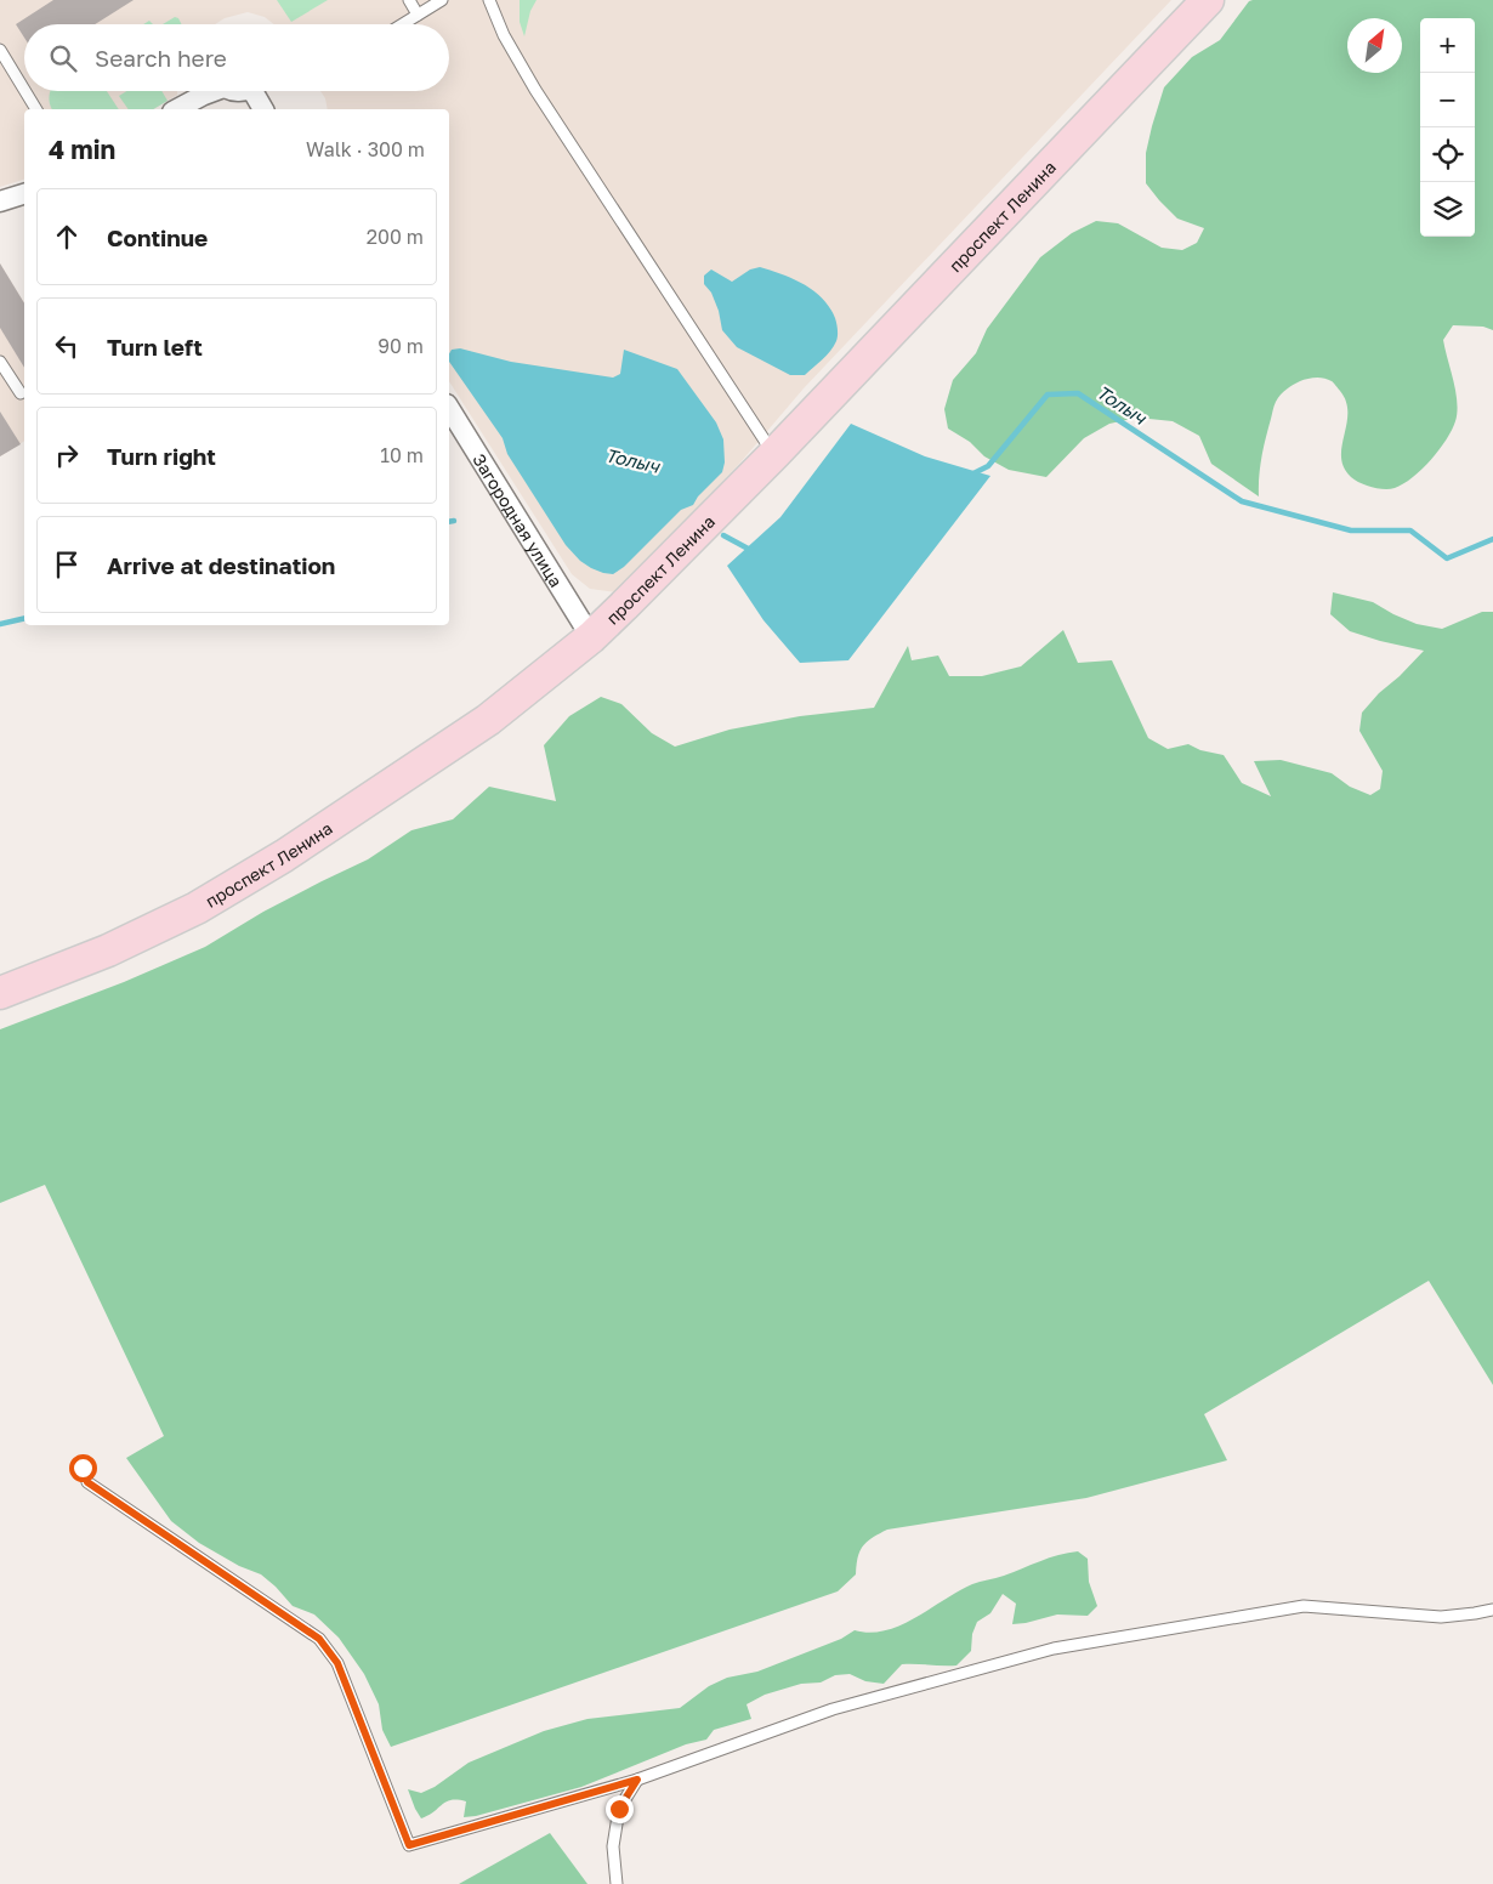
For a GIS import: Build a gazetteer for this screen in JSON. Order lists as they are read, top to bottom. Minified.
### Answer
{"streets":{"main road":["проспект Ленина"],"street":["Загородная улица"]},"crossings":[["проспект Ленина","Загородная улица"]],"water":["Толыч"],"north":"top right","page":{"map_buttons":["+","−"],"search":"Search here","heading":["4 min","Walk · 300 m"],"list":[["Continue","200 m"],["Turn left","90 m"],["Turn right","10 m"],"Arrive at destination"]}}
